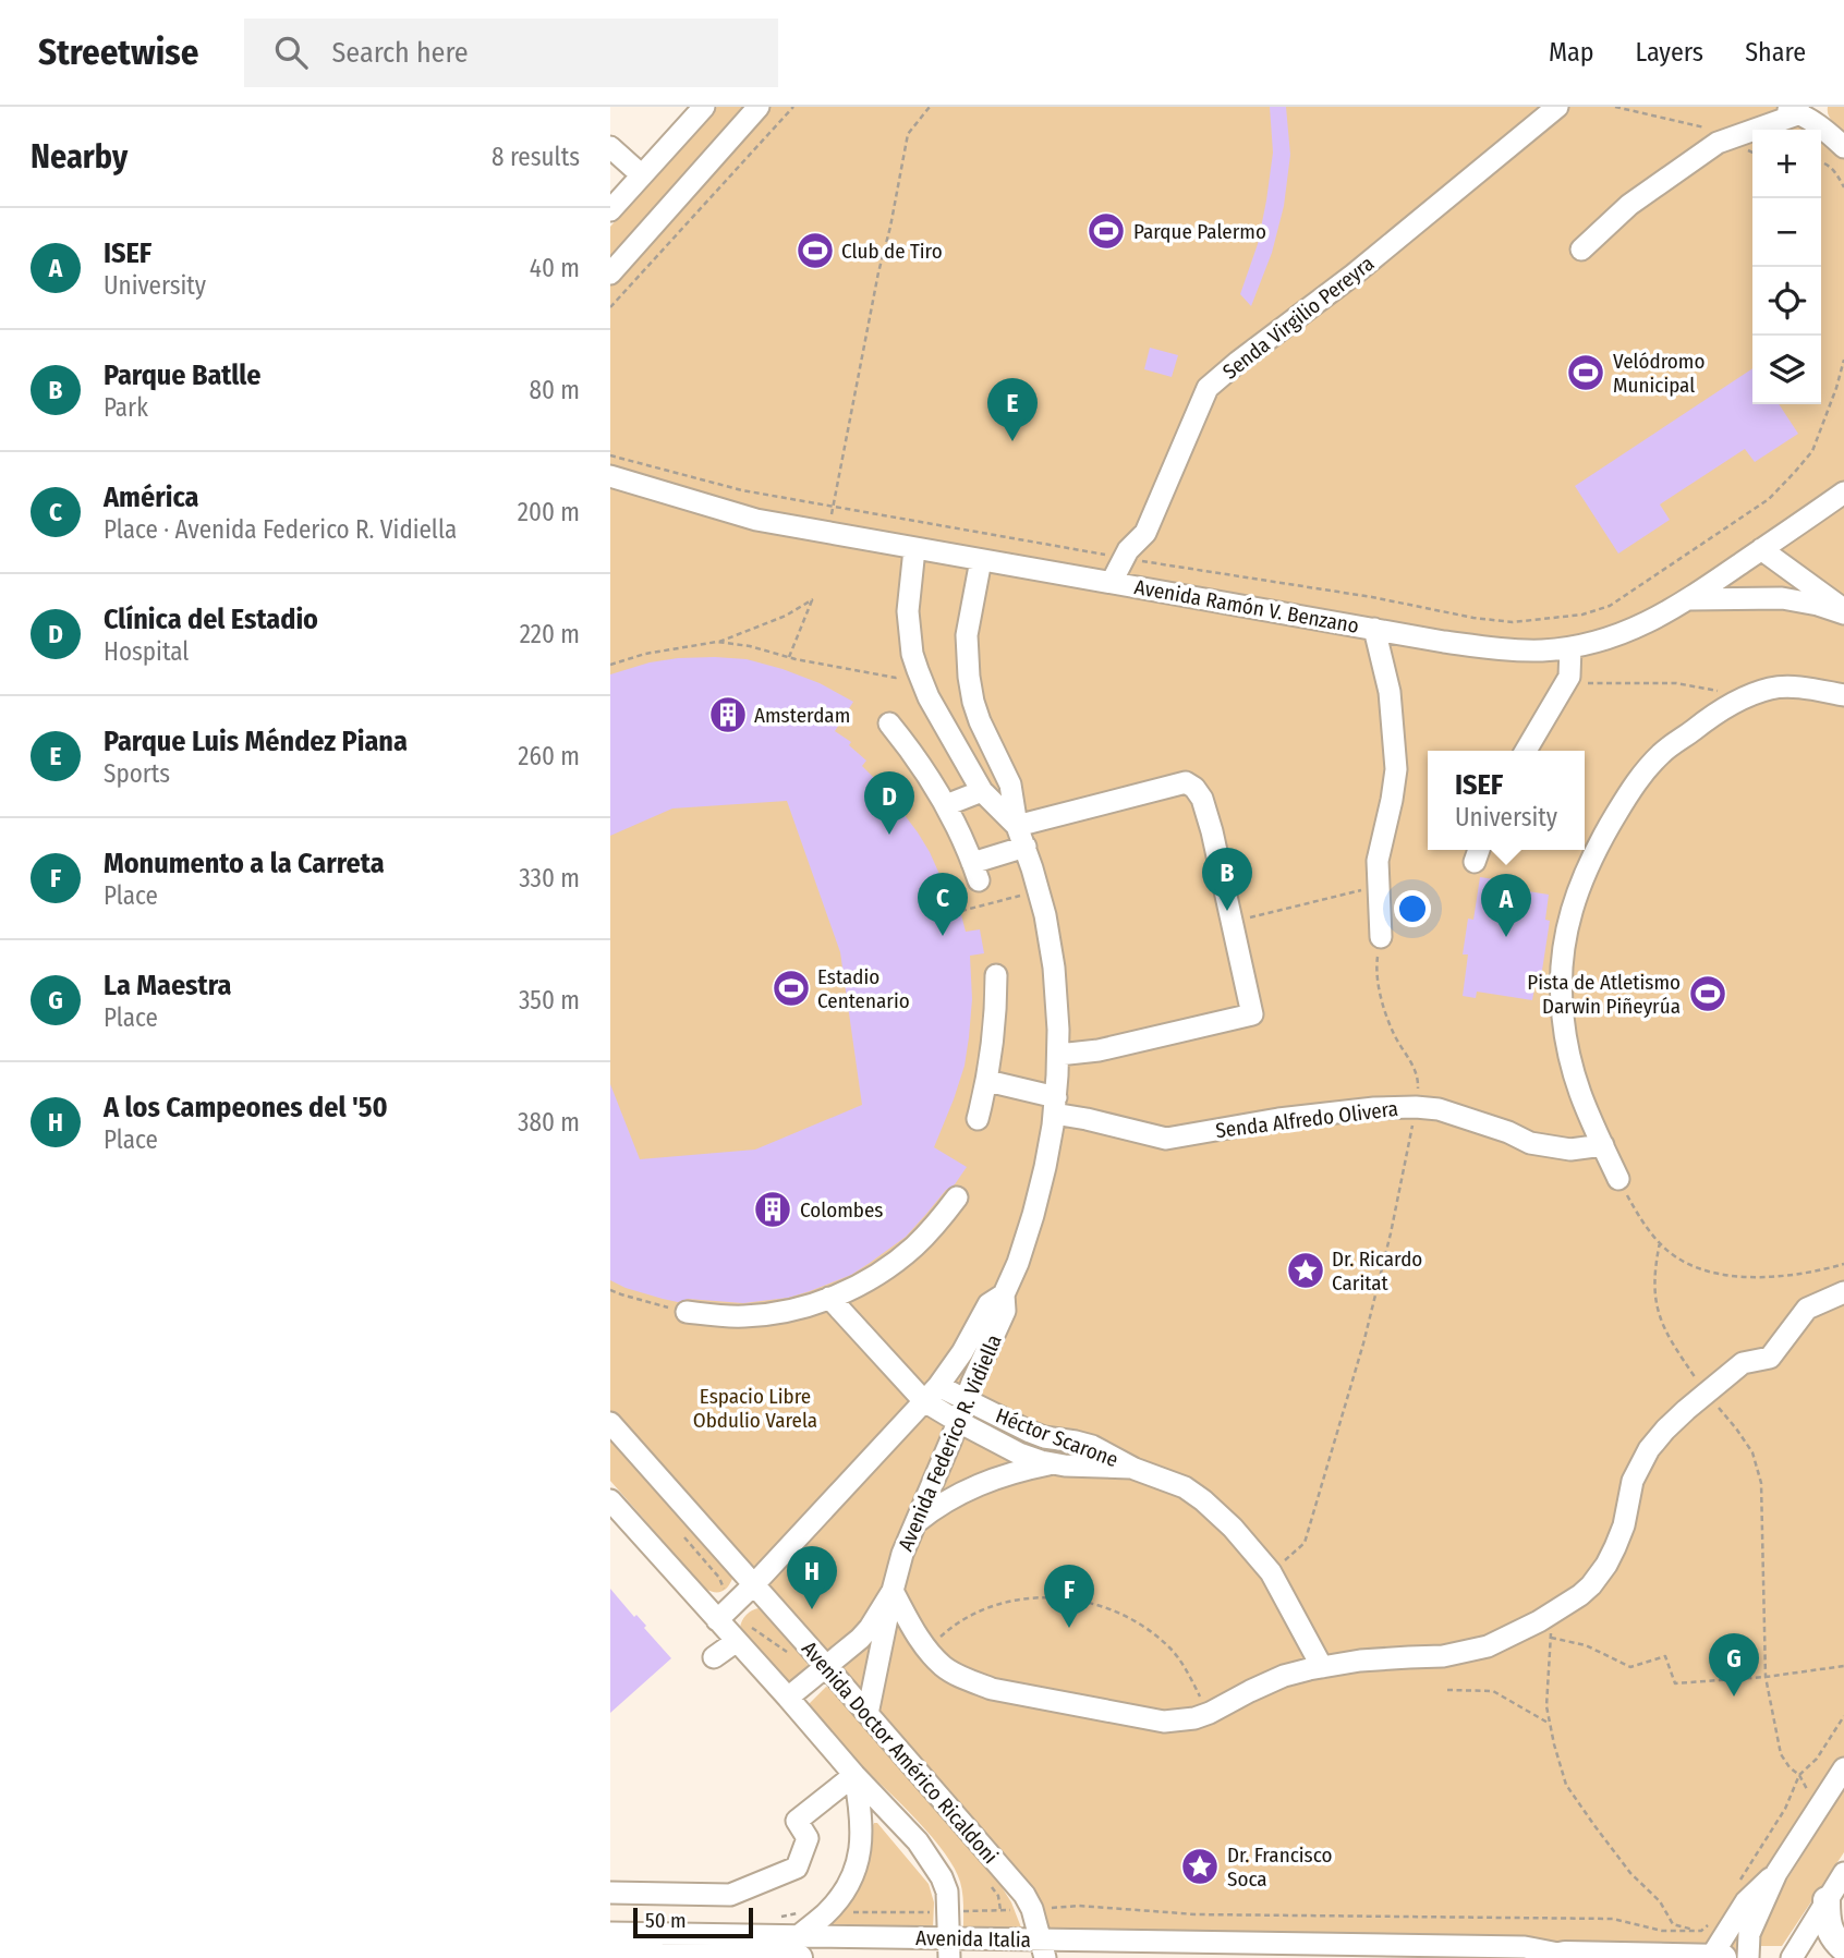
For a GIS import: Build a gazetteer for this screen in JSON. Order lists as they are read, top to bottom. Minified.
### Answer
{"streets":{"main road":["Avenida Italia"],"street":["Senda Virgilio Pereyra","Avenida Ramón V. Benzano","Senda Alfredo Olivera","Héctor Scarone","Avenida Federico R. Vidiella","Avenida Doctor Américo Ricaldoni"]},"crossings":[["Senda Virgilio Pereyra","Avenida Ramón V. Benzano"],["Avenida Ramón V. Benzano","Avenida Federico R. Vidiella"],["Senda Alfredo Olivera","Avenida Federico R. Vidiella"],["Héctor Scarone","Avenida Federico R. Vidiella"],["Avenida Federico R. Vidiella","Avenida Doctor Américo Ricaldoni"],["Avenida Doctor Américo Ricaldoni","Avenida Italia"]],"parks":["Espacio Libre Obdulio Varela"],"places":{"sports":["Parque Palermo","Club de Tiro","Velódromo Municipal","Estadio Centenario","Pista de Atletismo Darwin Piñeyrúa"],"building":["Amsterdam","Colombes"],"place":["Dr. Ricardo Caritat","Dr. Francisco Soca"]},"scale_bar":"50 m","page":{"header":"Streetwise","search":"Search here","nav":["Map","Layers","Share"],"heading":["Nearby","8 results"],"map_buttons":["+","−"],"list":[{"mark":"A","name":"ISEF","note":"University","value":"40 m"},{"mark":"B","name":"Parque Batlle","note":"Park","value":"80 m"},{"mark":"C","name":"América","note":"Place · Avenida Federico R. Vidiella","value":"200 m"},{"mark":"D","name":"Clínica del Estadio","note":"Hospital","value":"220 m"},{"mark":"E","name":"Parque Luis Méndez Piana","note":"Sports","value":"260 m"},{"mark":"F","name":"Monumento a la Carreta","note":"Place","value":"330 m"},{"mark":"G","name":"La Maestra","note":"Place","value":"350 m"},{"mark":"H","name":"A los Campeones del '50","note":"Place","value":"380 m"}],"pins":["E","D","B","C","A","H","F","G"],"popup":["ISEF","University"],"scale":"50 m"}}
